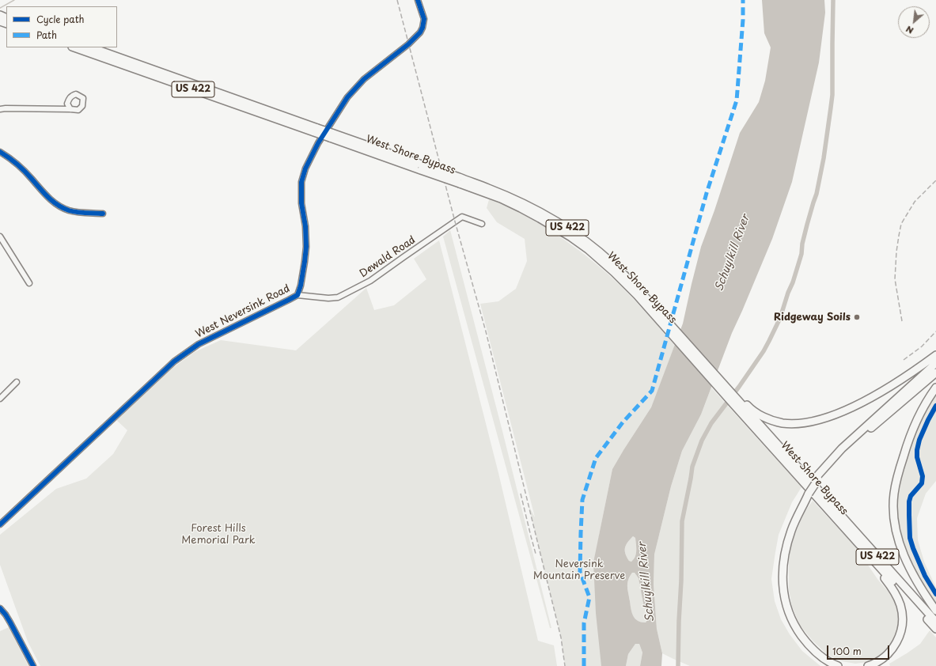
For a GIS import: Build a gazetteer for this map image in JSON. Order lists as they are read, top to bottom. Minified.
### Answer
{"streets":{"highway":["US 422","West Shore Bypass"],"street":["Dewald Road","West Neversink Road"]},"crossings":[["Dewald Road","West Neversink Road"]],"water":["Schuylkill River"],"parks":["Forest Hills Memorial Park","Neversink Mountain Preserve"],"places":["Ridgeway Soils"],"legend":["Cycle path","Path"],"scale_bar":"100 m","north":"bottom left"}
